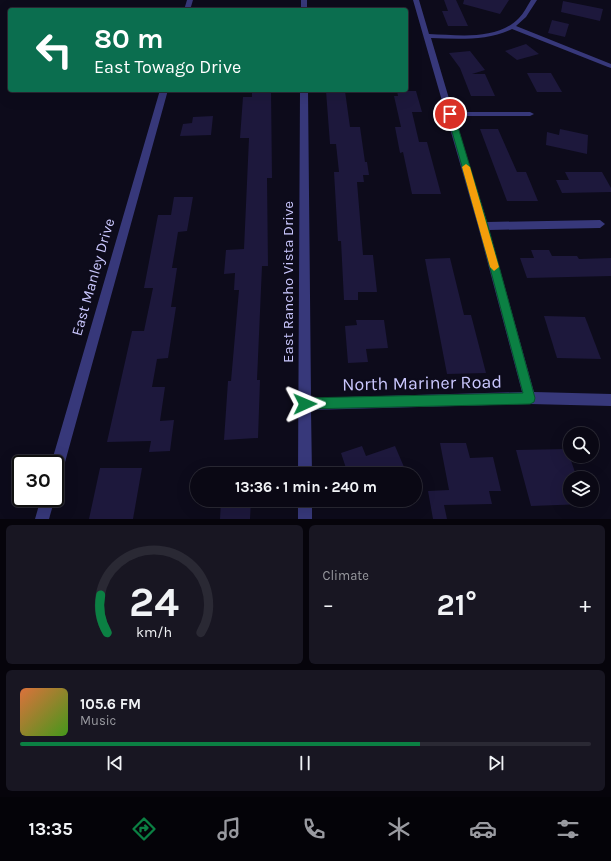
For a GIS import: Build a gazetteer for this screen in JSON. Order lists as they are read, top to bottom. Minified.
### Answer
{"streets":{"street":["East Manley Drive","East Rancho Vista Drive","North Mariner Road"]},"crossings":[["East Rancho Vista Drive","North Mariner Road"]],"page":{"turn":["80 m","East Towago Drive"],"limit":"30","trip":"13:36 · 1 min · 240 m","tile":"Climate","heat":["−","21°","+"],"song":["105.6 FM","Music"],"tabs":"13:35","gauge":["24","km/h"]}}
